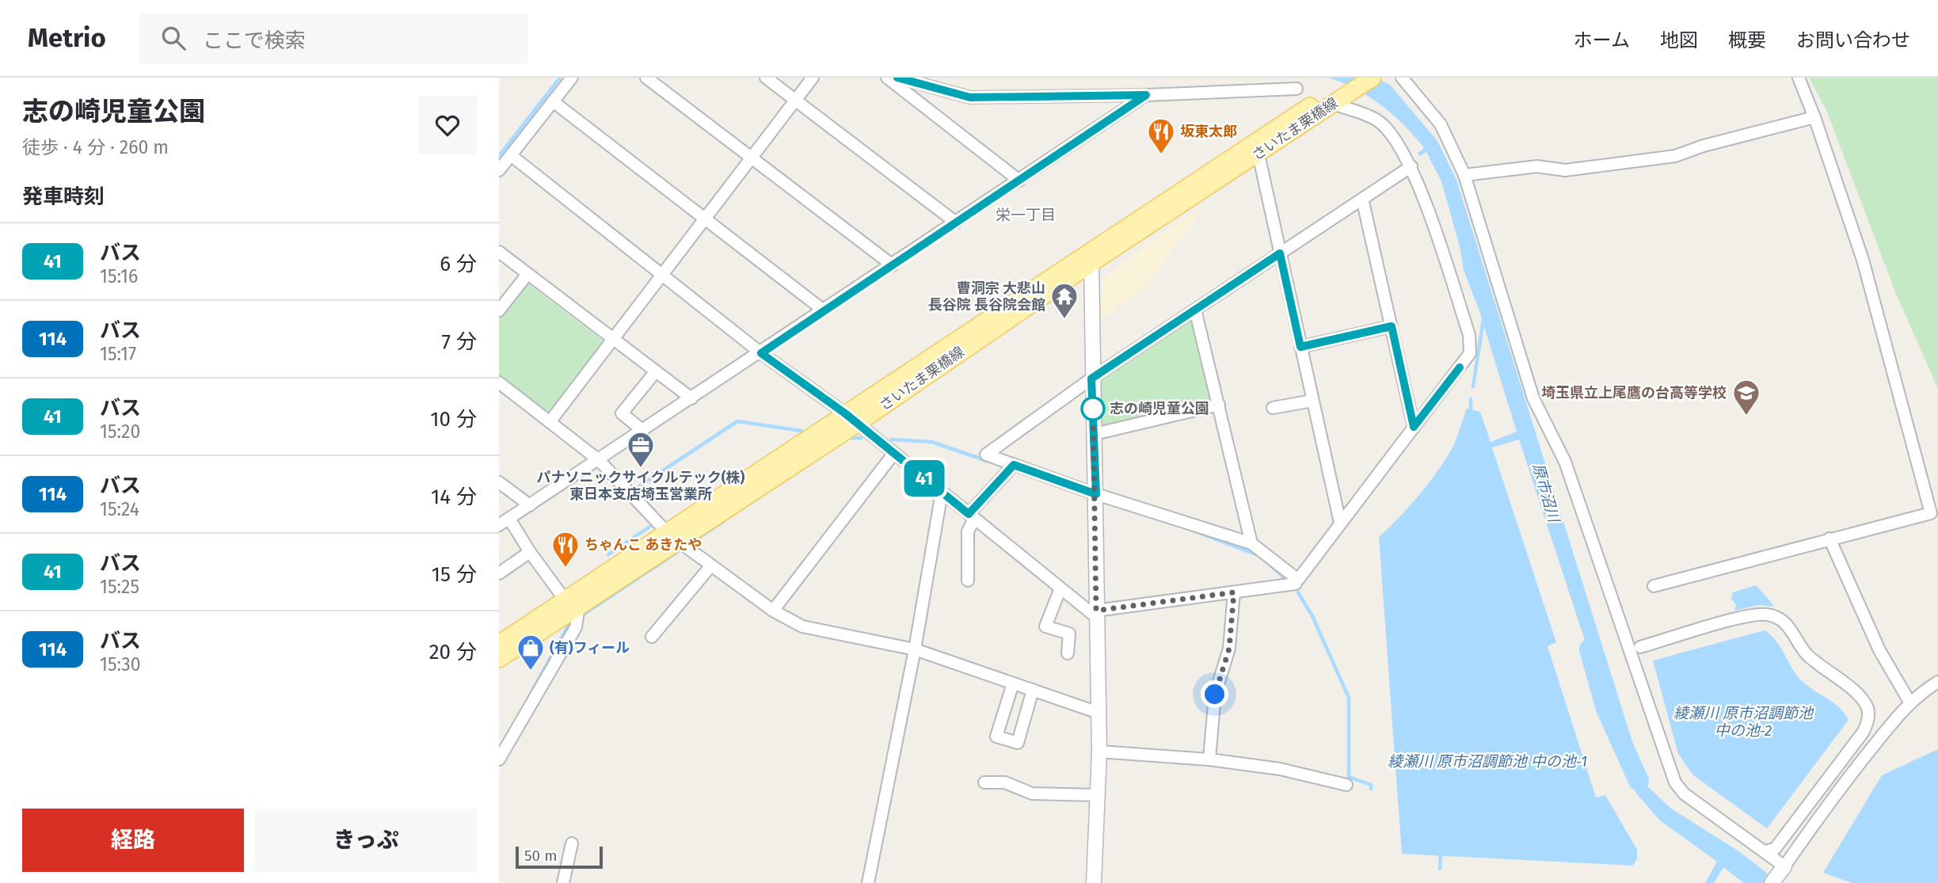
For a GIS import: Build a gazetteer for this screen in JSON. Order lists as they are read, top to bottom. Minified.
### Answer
{"streets":{"main road":["さいたま栗橋線"]},"districts":["栄一丁目"],"water":["原市沼川","綾瀬川 原市沼調節池 中の池-2","綾瀬川 原市沼調節池 中の池-1"],"places":{"restaurant":["坂東太郎","ちゃんこ あきたや"],"temple":["曹洞宗 大悲山 長谷院 長谷院会館"],"other":["志の崎児童公園"],"school or university":["埼玉県立上尾鷹の台高等学校"],"office":["パナソニックサイクルテック(株) 東日本支店埼玉営業所"],"shop":["(有)フィール"]},"lines":["bus line 41"],"scale_bar":"50 m","page":{"header":"Metrio","search":"ここで検索","nav":["ホーム","地図","概要","お問い合わせ"],"heading":[["志の崎児童公園","徒歩 · 4 分 · 260 m"],"発車時刻"],"on_map":"41","list":[{"mark":"41","name":"バス","note":"15:16","value":"6 分"},{"mark":"114","name":"バス","note":"15:17","value":"7 分"},{"mark":"41","name":"バス","note":"15:20","value":"10 分"},{"mark":"114","name":"バス","note":"15:24","value":"14 分"},{"mark":"41","name":"バス","note":"15:25","value":"15 分"},{"mark":"114","name":"バス","note":"15:30","value":"20 分"}],"buttons":["経路","きっぷ"],"scale":"50 m"}}
